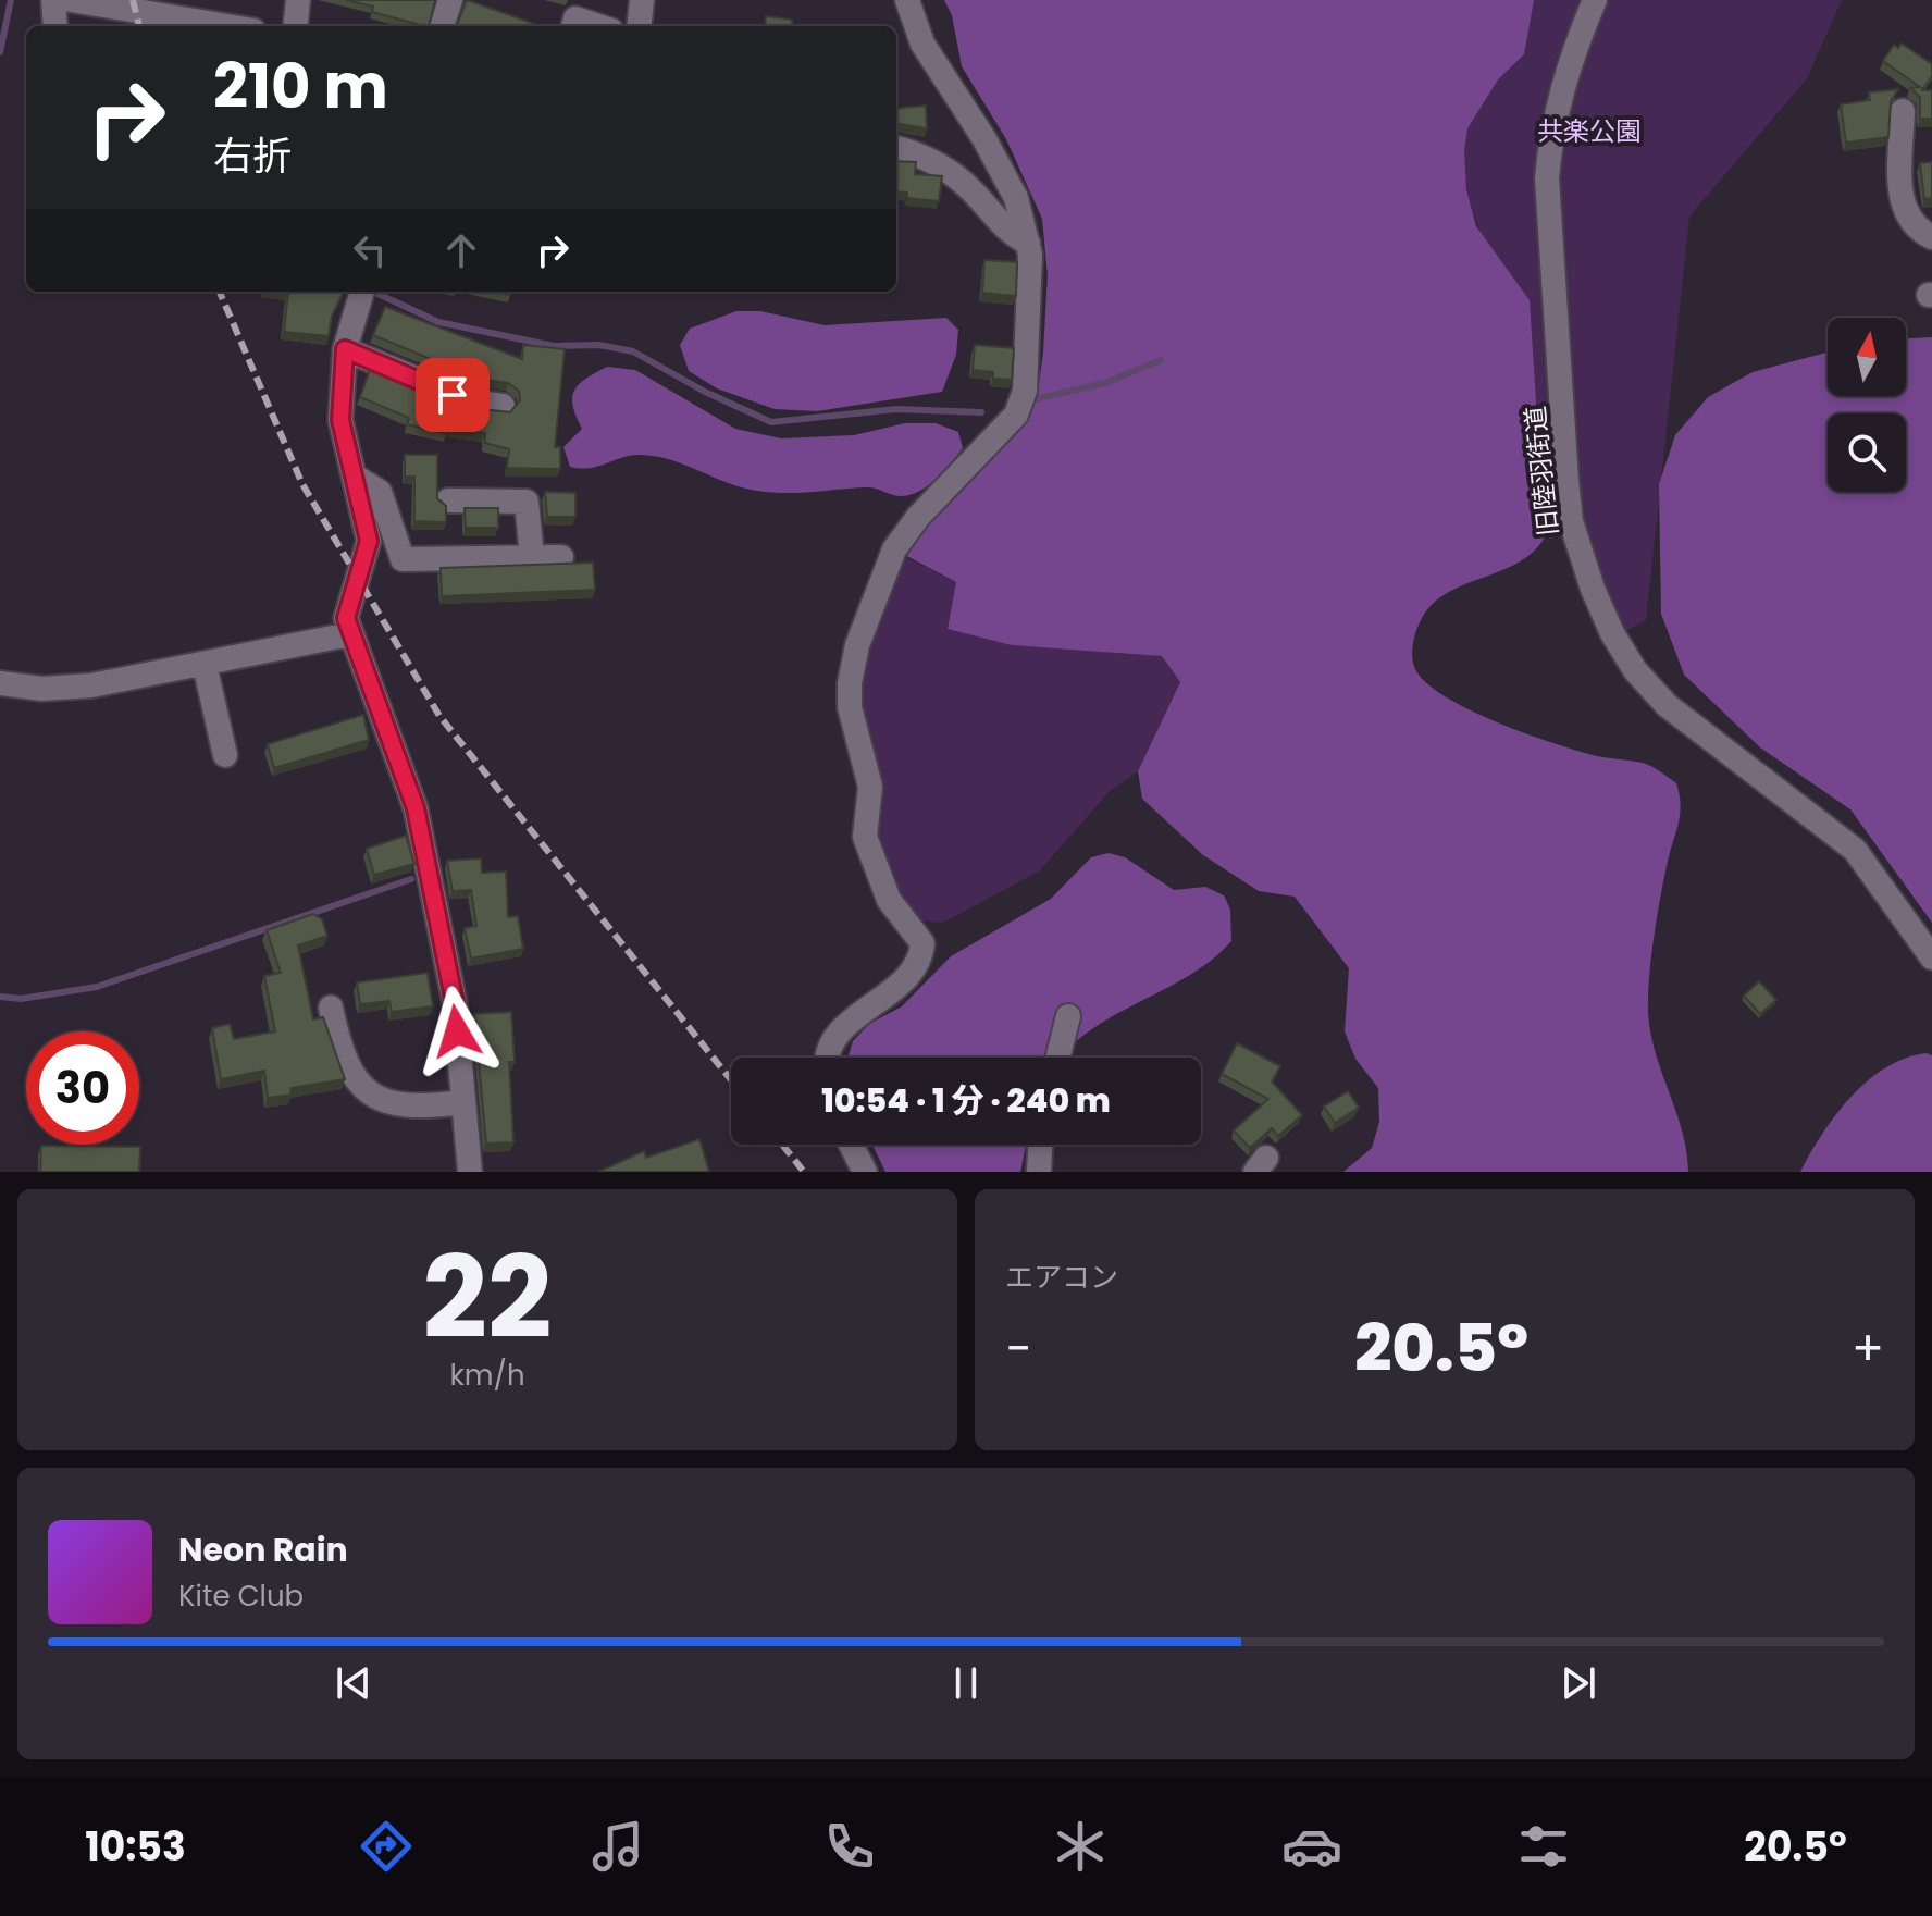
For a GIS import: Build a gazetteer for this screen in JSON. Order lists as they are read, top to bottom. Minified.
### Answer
{"streets":{"street":["旧陸羽街道"]},"parks":["共楽公園"],"north":"top","page":{"turn":["210 m","右折"],"limit":"30","trip":"10:54 · 1 分 · 240 m","tile":[["22","km/h"],"エアコン"],"heat":["−","20.5°","+"],"song":["Neon Rain","Kite Club"],"tabs":["10:53","20.5°"]}}
